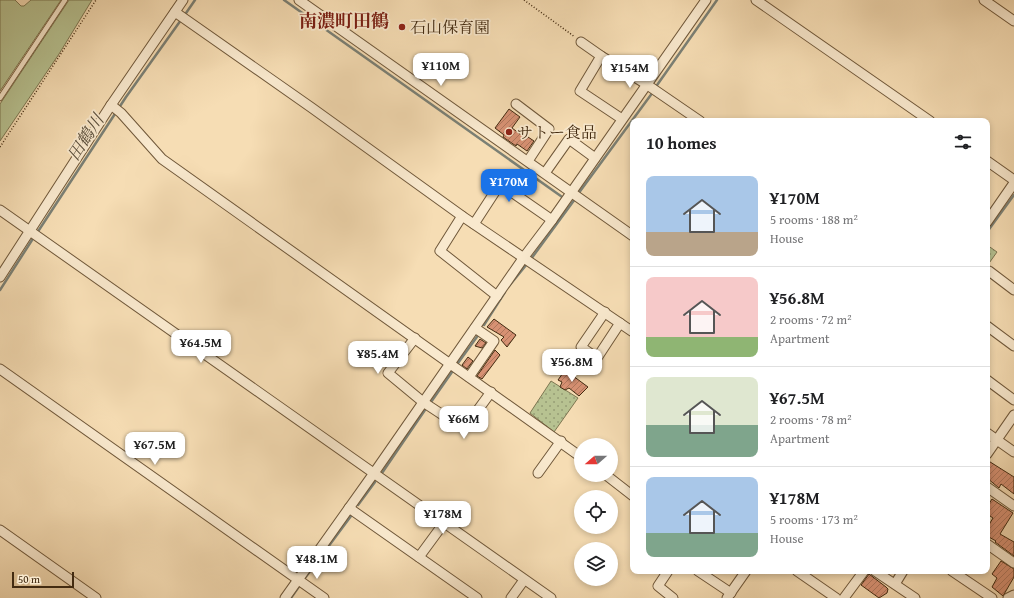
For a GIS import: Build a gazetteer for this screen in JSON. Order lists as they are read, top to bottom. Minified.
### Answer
{"districts":["南濃町田鶴"],"water":["田鶴川"],"places":["石山保育園","サトー食品"],"scale_bar":"50 m","north":"left","page":{"price":["¥110M","¥154M","¥170M","¥64.5M","¥85.4M","¥56.8M","¥66M","¥67.5M","¥178M","¥48.1M"],"heading":"10 homes","list":[{"name":"¥170M","note":"5 rooms · 188 m² · House"},{"name":"¥56.8M","note":"2 rooms · 72 m² · Apartment"},{"name":"¥67.5M","note":"2 rooms · 78 m² · Apartment"},{"name":"¥178M","note":"5 rooms · 173 m² · House"}],"scale":"50 m"}}
